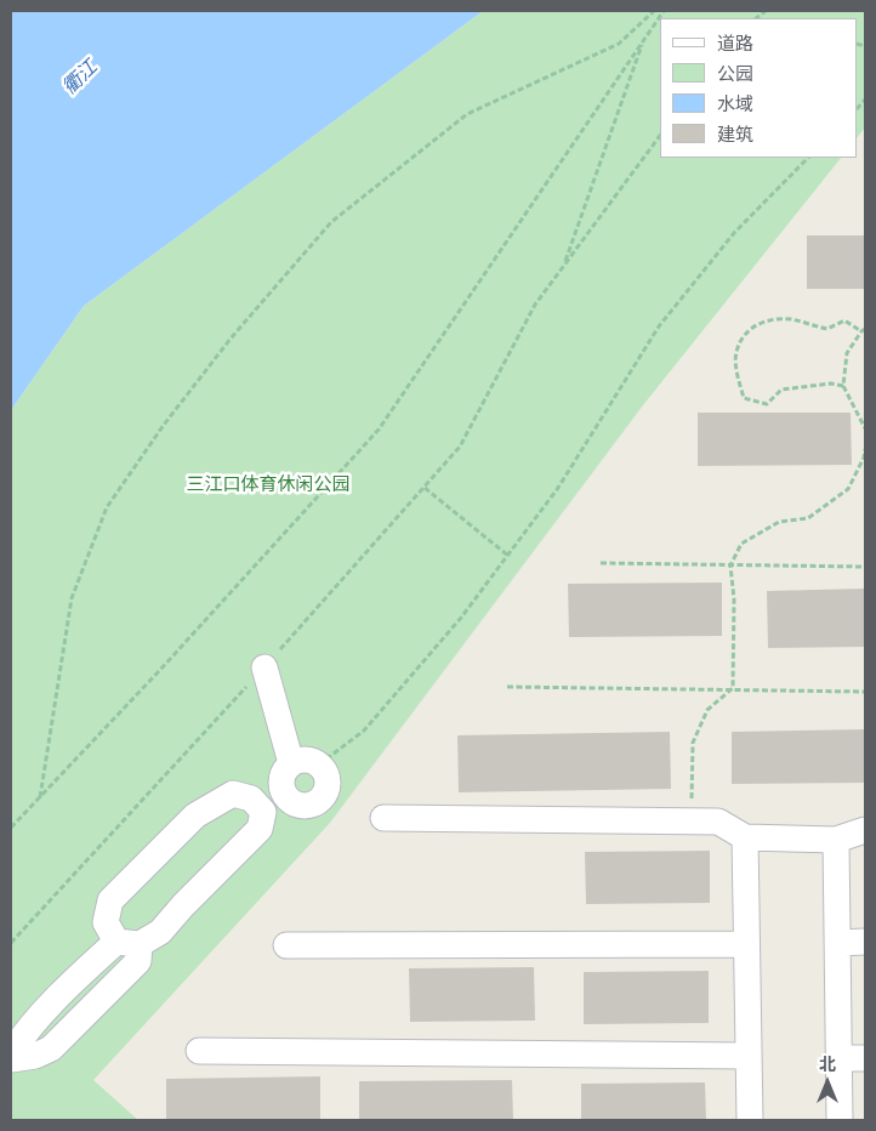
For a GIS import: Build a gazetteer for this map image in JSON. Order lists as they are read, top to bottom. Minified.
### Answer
{"water":["衢江"],"parks":["三江口体育休闲公园"],"legend":["道路","公园","水域","建筑"],"north":"top"}
